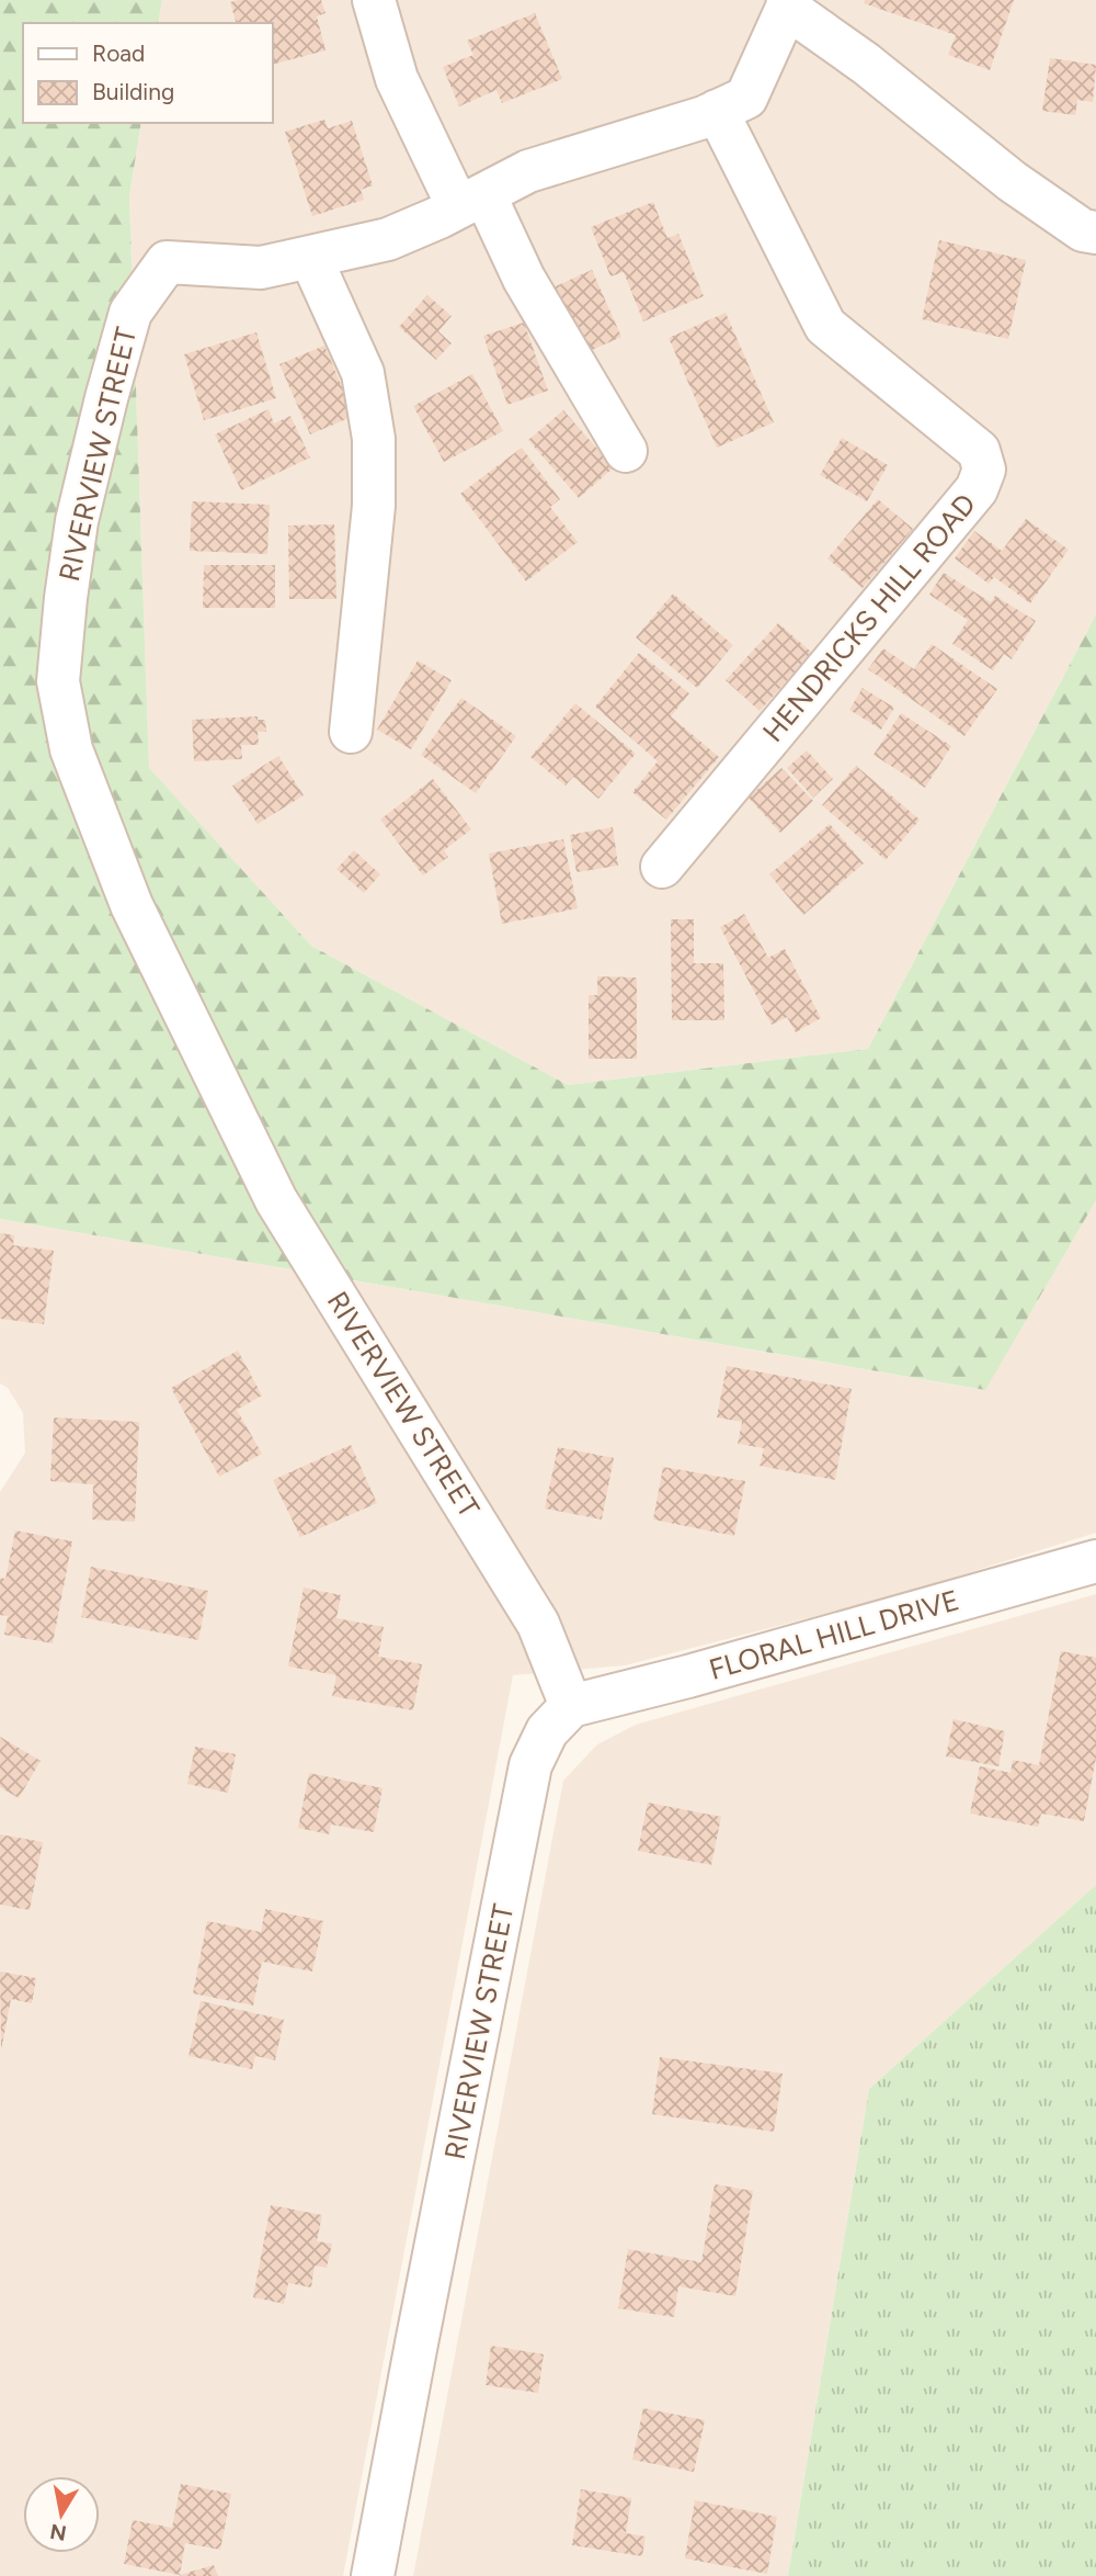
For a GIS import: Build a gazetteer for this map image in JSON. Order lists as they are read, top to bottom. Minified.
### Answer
{"streets":{"street":["RIVERVIEW STREET","HENDRICKS HILL ROAD","FLORAL HILL DRIVE"]},"crossings":[["RIVERVIEW STREET","FLORAL HILL DRIVE"]],"legend":["Road","Building"],"north":"bottom"}
